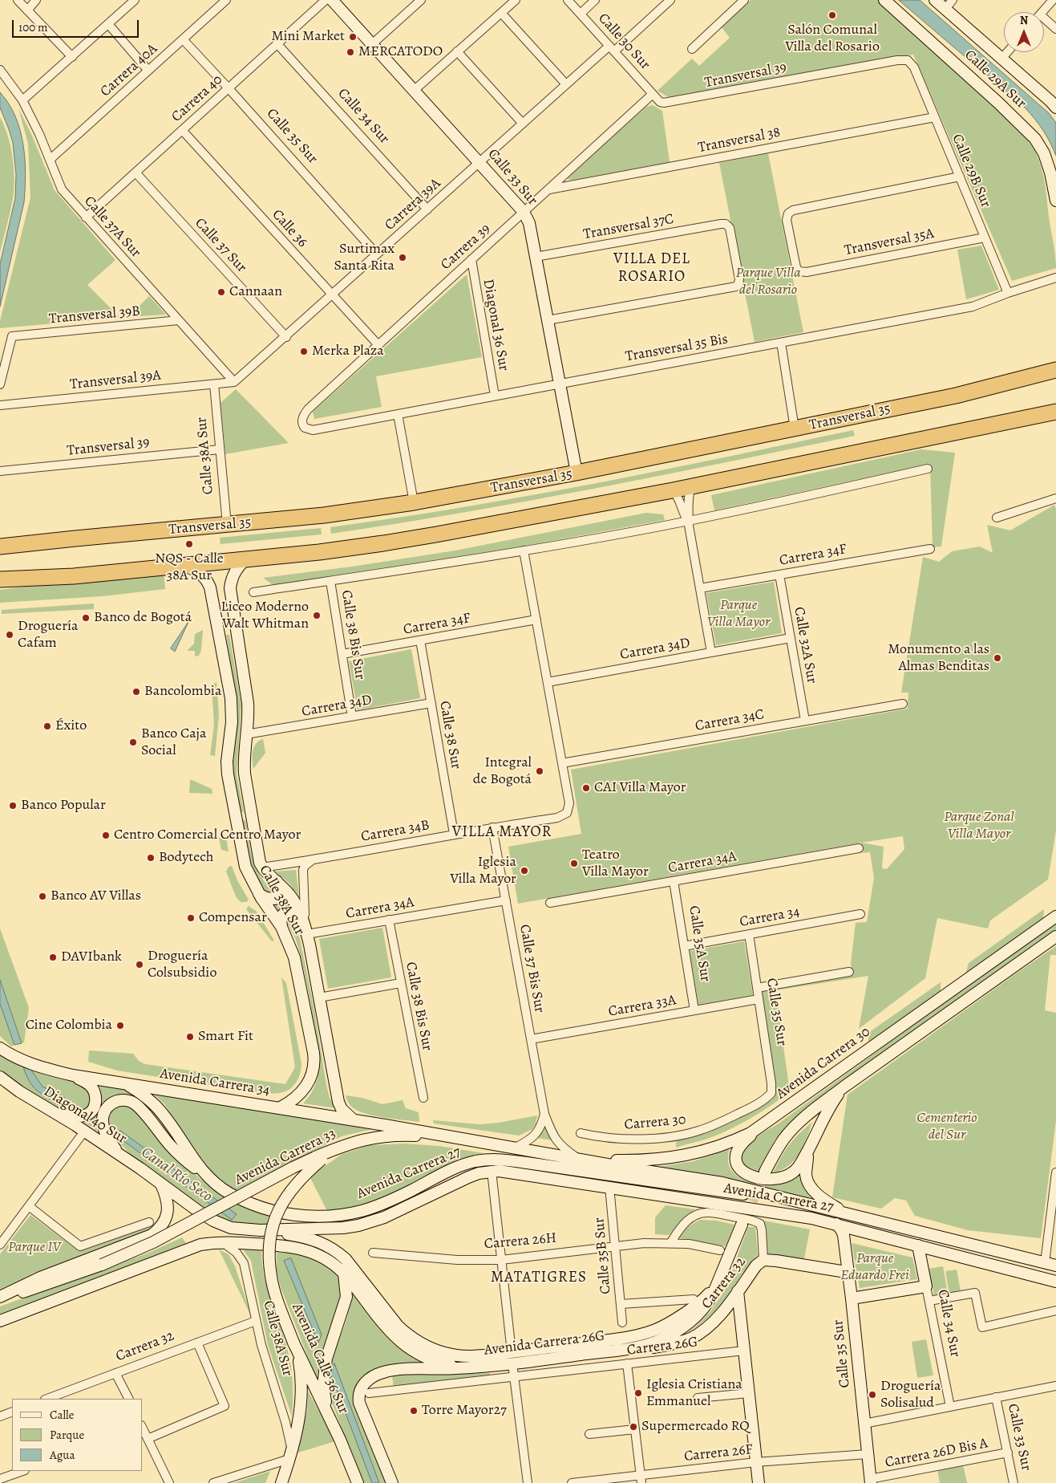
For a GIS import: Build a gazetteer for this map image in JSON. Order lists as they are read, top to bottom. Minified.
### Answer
{"streets":{"highway":["Transversal 35"],"main road":["Calle 29A Sur","Calle 34 Sur","Calle 35 Sur","Calle 33 Sur","Calle 38A Sur","Avenida Carrera 30","Avenida Carrera 34","Diagonal 40 Sur","Avenida Carrera 33","Avenida Carrera 27","Carrera 32","Avenida Carrera 26G","Avenida Calle 36 Sur"],"street":["Calle 30 Sur","Carrera 40A","Transversal 39","Carrera 40","Transversal 38","Calle 29B Sur","Carrera 39A","Calle 37A Sur","Transversal 37C","Calle 36","Transversal 35A","Calle 37 Sur","Carrera 39","Transversal 39B","Diagonal 36 Sur","Transversal 35 Bis","Transversal 39A","Carrera 34F","Calle 38 Bis Sur","Calle 32A Sur","Carrera 34D","Carrera 34C","Calle 38 Sur","Carrera 34B","Carrera 34A","Carrera 34","Calle 35A Sur","Calle 37 Bis Sur","Carrera 33A","Carrera 30","Carrera 26H","Calle 35B Sur","Carrera 26G","Carrera 26F","Carrera 26D Bis A"]},"crossings":[["Calle 30 Sur","Transversal 39"],["Calle 30 Sur","Carrera 39A"],["Calle 30 Sur","Carrera 39"],["Carrera 40A","Calle 35 Sur"],["Carrera 40A","Calle 37A Sur"],["Transversal 39","Calle 29B Sur"],["Transversal 39","Calle 38A Sur"],["Carrera 40","Calle 34 Sur"],["Carrera 40","Calle 35 Sur"],["Carrera 40","Calle 37A Sur"],["Carrera 40","Calle 36"],["Carrera 40","Calle 37 Sur"],["Calle 34 Sur","Carrera 39A"],["Calle 34 Sur","Avenida Carrera 27"],["Calle 35 Sur","Carrera 39A"],["Calle 35 Sur","Carrera 34"],["Calle 35 Sur","Carrera 33A"],["Calle 35 Sur","Carrera 30"],["Calle 35 Sur","Avenida Carrera 27"],["Calle 35 Sur","Carrera 32"],["Calle 35 Sur","Carrera 26F"],["Calle 35 Sur","Carrera 26D Bis A"],["Transversal 38","Calle 29B Sur"],["Transversal 38","Carrera 39"],["Calle 29B Sur","Transversal 35A"],["Calle 29B Sur","Transversal 35 Bis"],["Calle 33 Sur","Carrera 39A"],["Calle 33 Sur","Transversal 37C"],["Calle 33 Sur","Carrera 39"],["Calle 33 Sur","Transversal 35 Bis"],["Calle 33 Sur","Transversal 35"],["Calle 33 Sur","Carrera 26D Bis A"],["Carrera 39A","Calle 37A Sur"],["Carrera 39A","Calle 36"],["Carrera 39A","Calle 37 Sur"],["Carrera 39A","Transversal 39A"],["Calle 37A Sur","Transversal 39B"],["Calle 37A Sur","Transversal 39A"],["Calle 36","Carrera 39"],["Carrera 39","Diagonal 36 Sur"],["Carrera 39","Transversal 35 Bis"],["Diagonal 36 Sur","Transversal 35 Bis"],["Transversal 39A","Calle 38A Sur"],["Transversal 35","Calle 38A Sur"],["Calle 38A Sur","Carrera 34D"],["Calle 38A Sur","Carrera 34B"],["Calle 38A Sur","Carrera 34A"],["Calle 38A Sur","Avenida Carrera 34"],["Calle 38A Sur","Avenida Carrera 27"],["Calle 38A Sur","Carrera 32"],["Carrera 34F","Calle 38 Bis Sur"],["Carrera 34F","Calle 32A Sur"],["Carrera 34F","Calle 38 Sur"],["Calle 38 Bis Sur","Carrera 34D"],["Calle 38 Bis Sur","Carrera 34A"],["Calle 32A Sur","Carrera 34D"],["Calle 32A Sur","Carrera 34C"],["Carrera 34D","Calle 38 Sur"],["Carrera 34C","Carrera 34B"],["Calle 38 Sur","Carrera 34B"],["Carrera 34B","Calle 37 Bis Sur"],["Carrera 34A","Calle 35A Sur"],["Carrera 34A","Calle 37 Bis Sur"],["Carrera 34","Calle 35A Sur"],["Calle 35A Sur","Carrera 33A"],["Calle 37 Bis Sur","Carrera 33A"],["Calle 37 Bis Sur","Avenida Carrera 30"],["Calle 37 Bis Sur","Avenida Carrera 27"],["Avenida Carrera 30","Avenida Carrera 27"],["Avenida Carrera 34","Diagonal 40 Sur"],["Avenida Carrera 34","Avenida Carrera 27"],["Diagonal 40 Sur","Avenida Carrera 27"],["Diagonal 40 Sur","Avenida Carrera 26G"],["Avenida Carrera 33","Avenida Carrera 27"],["Avenida Carrera 33","Avenida Calle 36 Sur"],["Avenida Carrera 27","Calle 35B Sur"],["Avenida Carrera 27","Avenida Carrera 26G"],["Carrera 26H","Calle 35B Sur"],["Carrera 32","Avenida Carrera 26G"],["Avenida Carrera 26G","Carrera 26G"],["Avenida Carrera 26G","Avenida Calle 36 Sur"],["Carrera 26G","Avenida Calle 36 Sur"]],"districts":["VILLA DEL ROSARIO","VILLA MAYOR","MATATIGRES"],"water":["Canal Río Seco"],"parks":["Parque Villa del Rosario","Parque Villa Mayor","Parque Zonal Villa Mayor","Cementerio del Sur","Parque IV","Parque Eduardo Frei"],"places":["Salón Comunal Villa del Rosario","Mini Market","MERCATODO","Surtimax Santa Rita","Cannaan","Merka Plaza","NQS - Calle 38A Sur","Liceo Moderno Walt Whitman","Banco de Bogotá","Droguería Cafam","Monumento a las Almas Benditas","Bancolombia","Éxito","Banco Caja Social","Integral de Bogotá","CAI Villa Mayor","Banco Popular","Centro Comercial Centro Mayor","Bodytech","Teatro Villa Mayor","Iglesia Villa Mayor","Banco AV Villas","Compensar","DAVIbank","Droguería Colsubsidio","Cine Colombia","Smart Fit","Iglesia Cristiana Emmanuel","Droguería Solisalud","Torre Mayor27","Supermercado RQ"],"legend":["Calle","Parque","Agua"],"scale_bar":"100 m","north":"top"}
